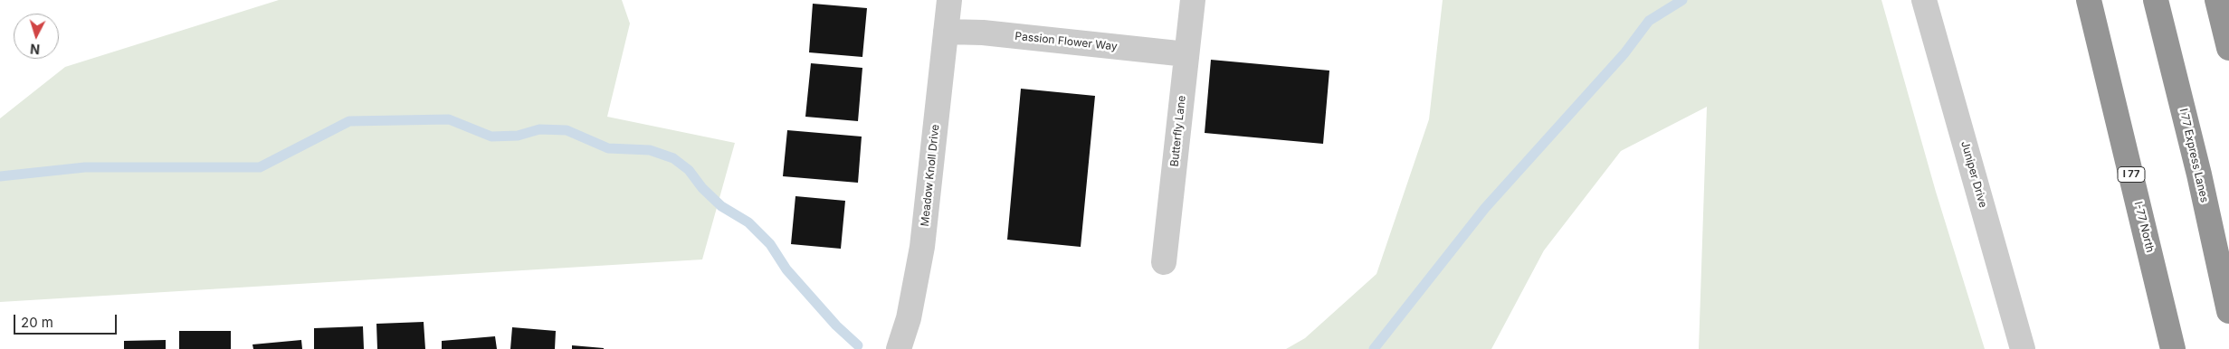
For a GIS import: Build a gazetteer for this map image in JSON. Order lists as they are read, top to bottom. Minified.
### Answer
{"streets":{"highway":["I 77 Express Lanes","I 77","I-77 North"],"street":["Passion Flower Way","Butterfly Lane","Juniper Drive","Meadow Knoll Drive"]},"crossings":[["Passion Flower Way","Butterfly Lane"],["Passion Flower Way","Meadow Knoll Drive"]],"scale_bar":"20 m","north":"bottom"}
